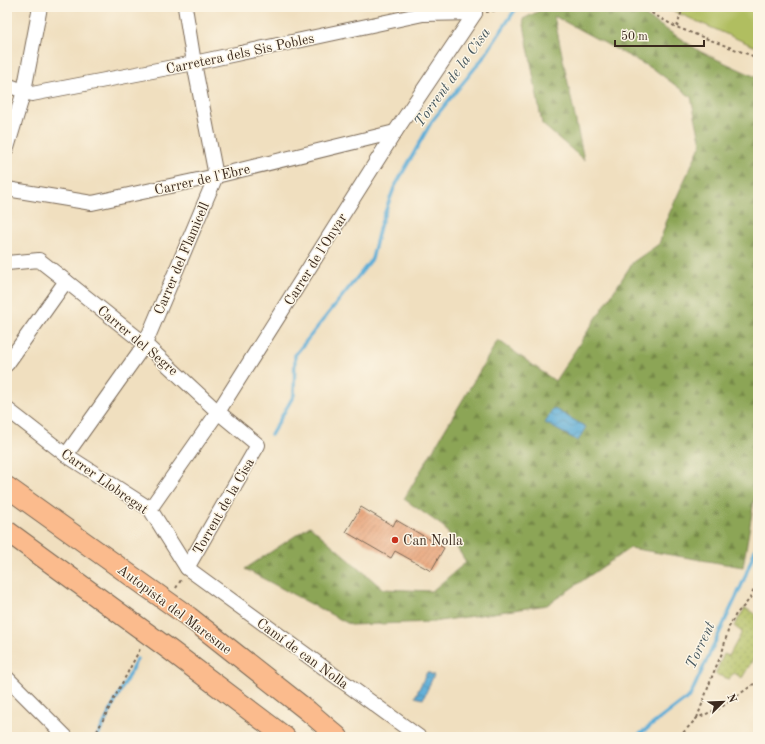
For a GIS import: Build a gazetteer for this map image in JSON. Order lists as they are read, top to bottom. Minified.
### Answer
{"streets":{"highway":["Autopista del Maresme"],"street":["Carretera dels Sis Pobles","Carrer de l'Ebre","Carrer del Flamicell","Carrer de l'Onyar","Carrer del Segre","Carrer Llobregat","Torrent de la Cisa","Camí de can Nolla"]},"crossings":[["Carretera dels Sis Pobles","Carrer de l'Onyar"],["Carrer de l'Ebre","Carrer del Flamicell"],["Carrer de l'Ebre","Carrer de l'Onyar"],["Carrer del Flamicell","Carrer del Segre"],["Carrer del Flamicell","Carrer Llobregat"],["Carrer de l'Onyar","Carrer del Segre"],["Carrer de l'Onyar","Carrer Llobregat"],["Carrer del Segre","Torrent de la Cisa"],["Carrer Llobregat","Torrent de la Cisa"],["Carrer Llobregat","Camí de can Nolla"],["Torrent de la Cisa","Camí de can Nolla"]],"water":["Torrent de la Cisa","Torrent"],"places":["Can Nolla"],"scale_bar":"50 m","north":"top right"}
